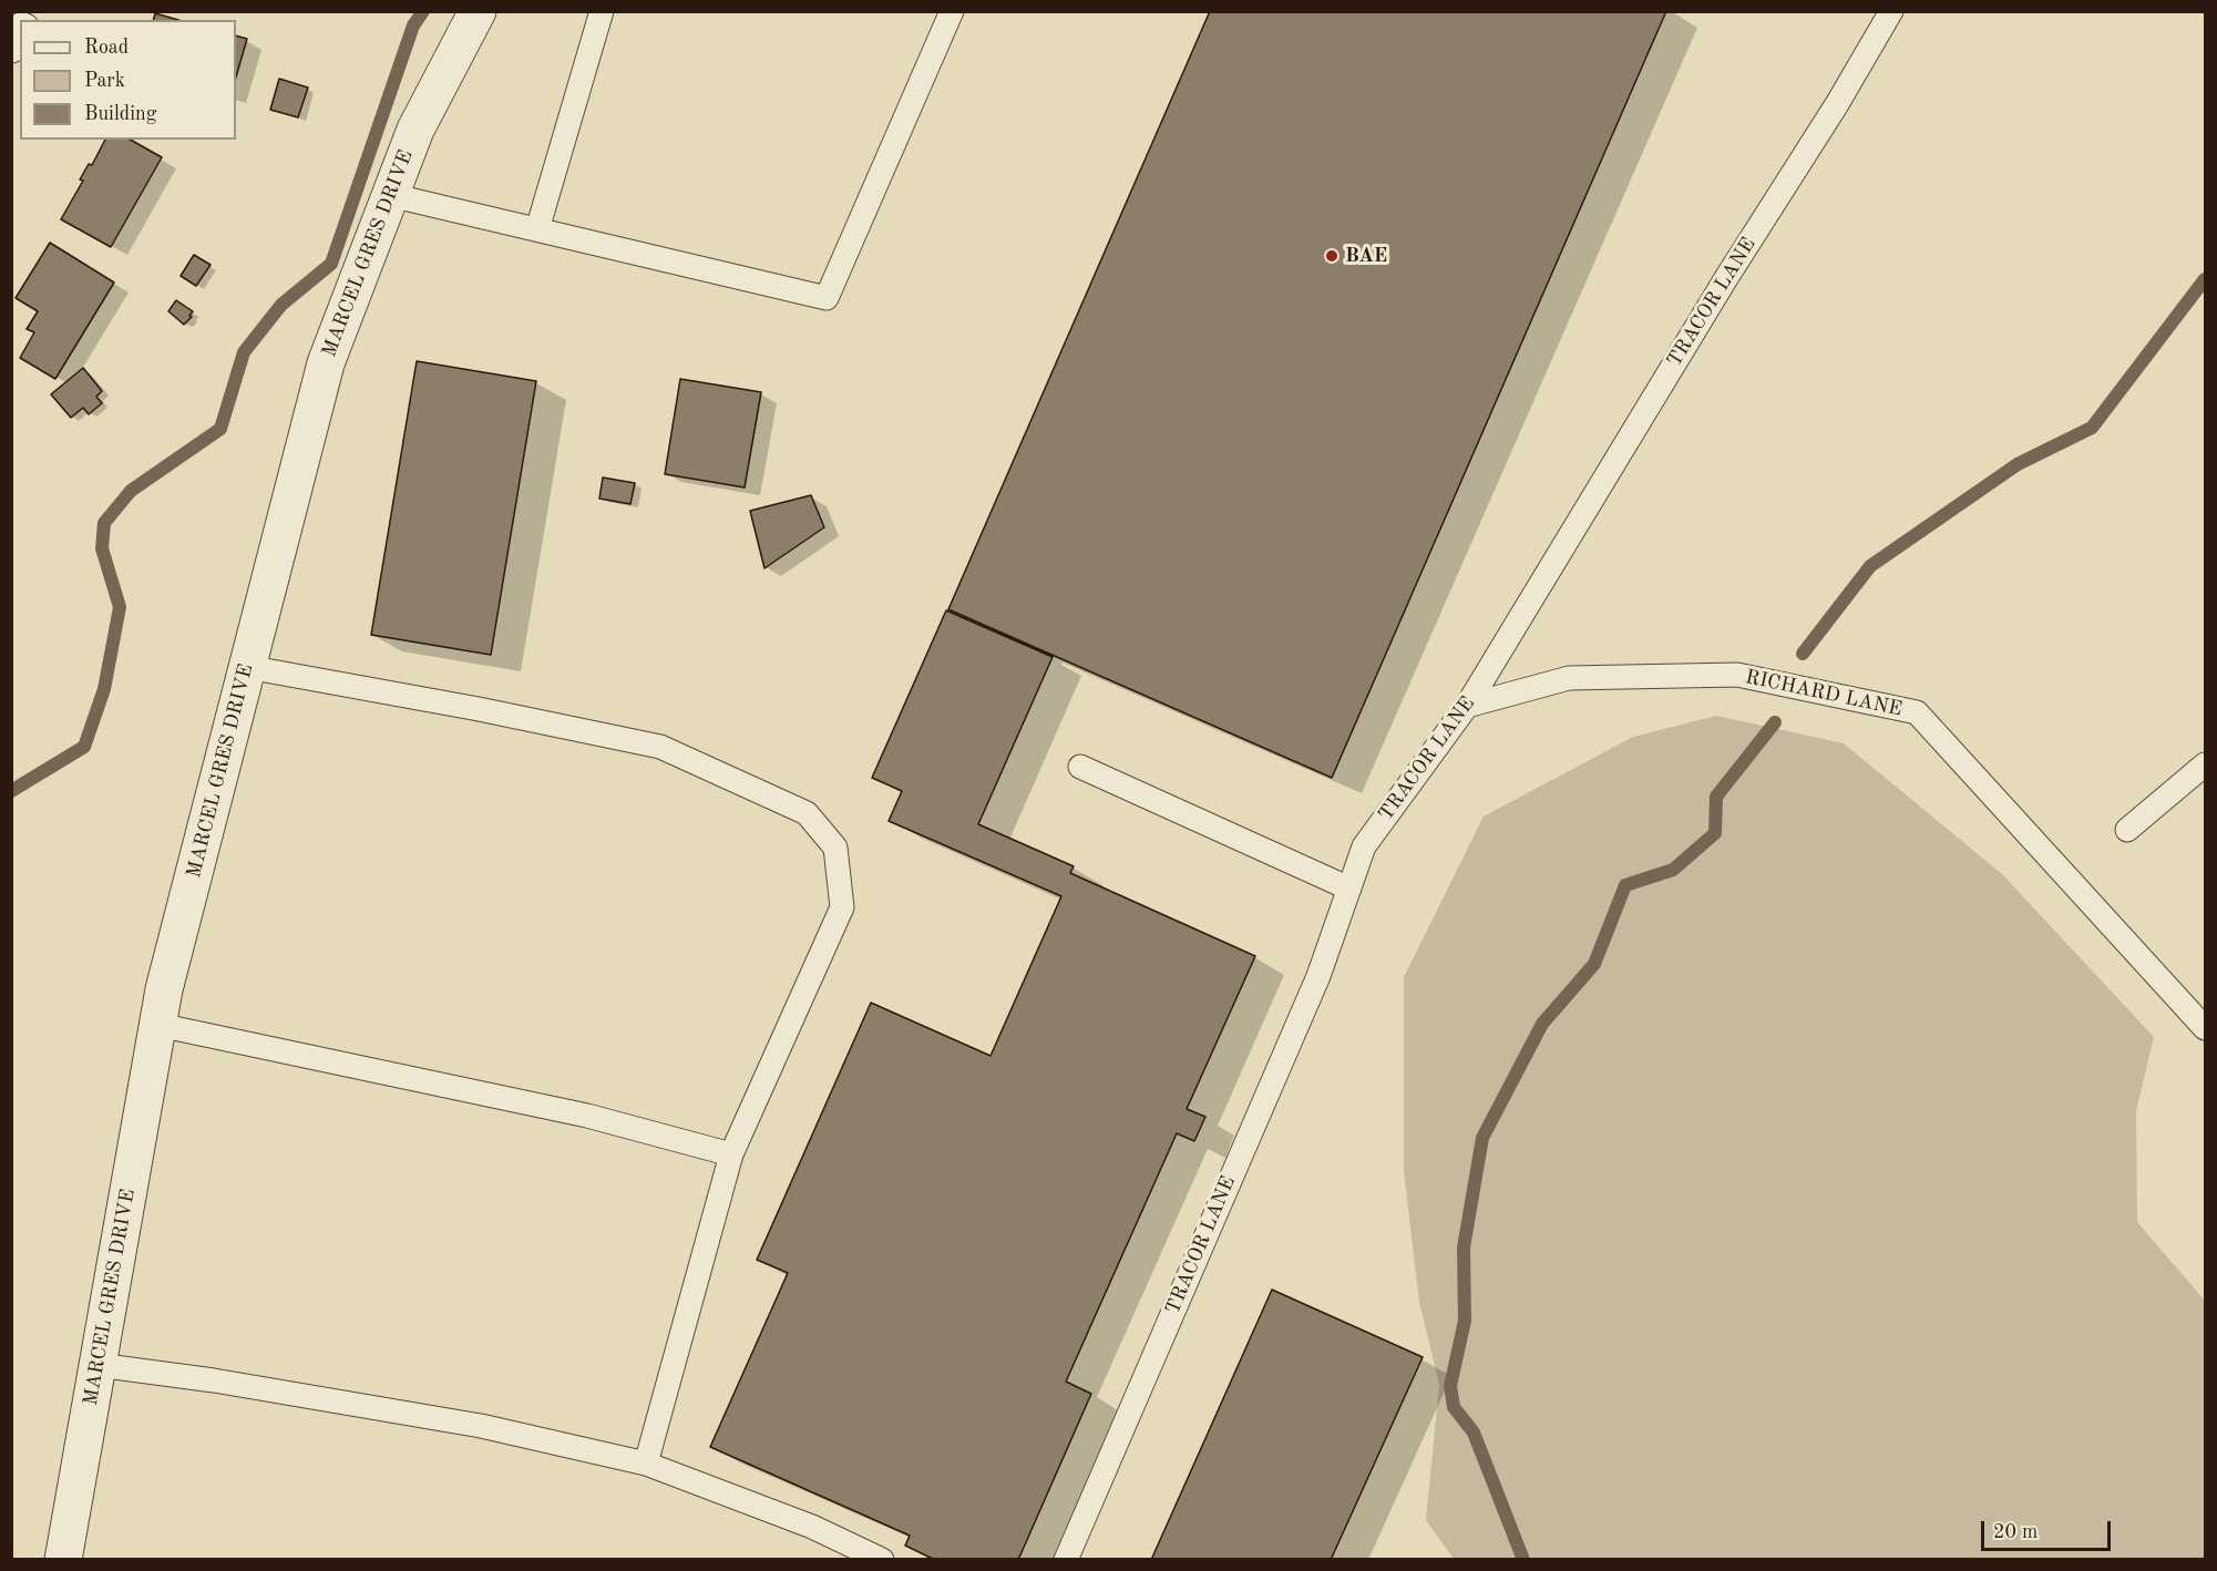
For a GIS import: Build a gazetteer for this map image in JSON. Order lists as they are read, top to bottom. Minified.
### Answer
{"streets":{"street":["MARCEL GRES DRIVE"],"lane":["TRACOR LANE","RICHARD LANE"]},"crossings":[["TRACOR LANE","RICHARD LANE"]],"places":["BAE"],"legend":["Road","Park","Building"],"scale_bar":"20 m"}
